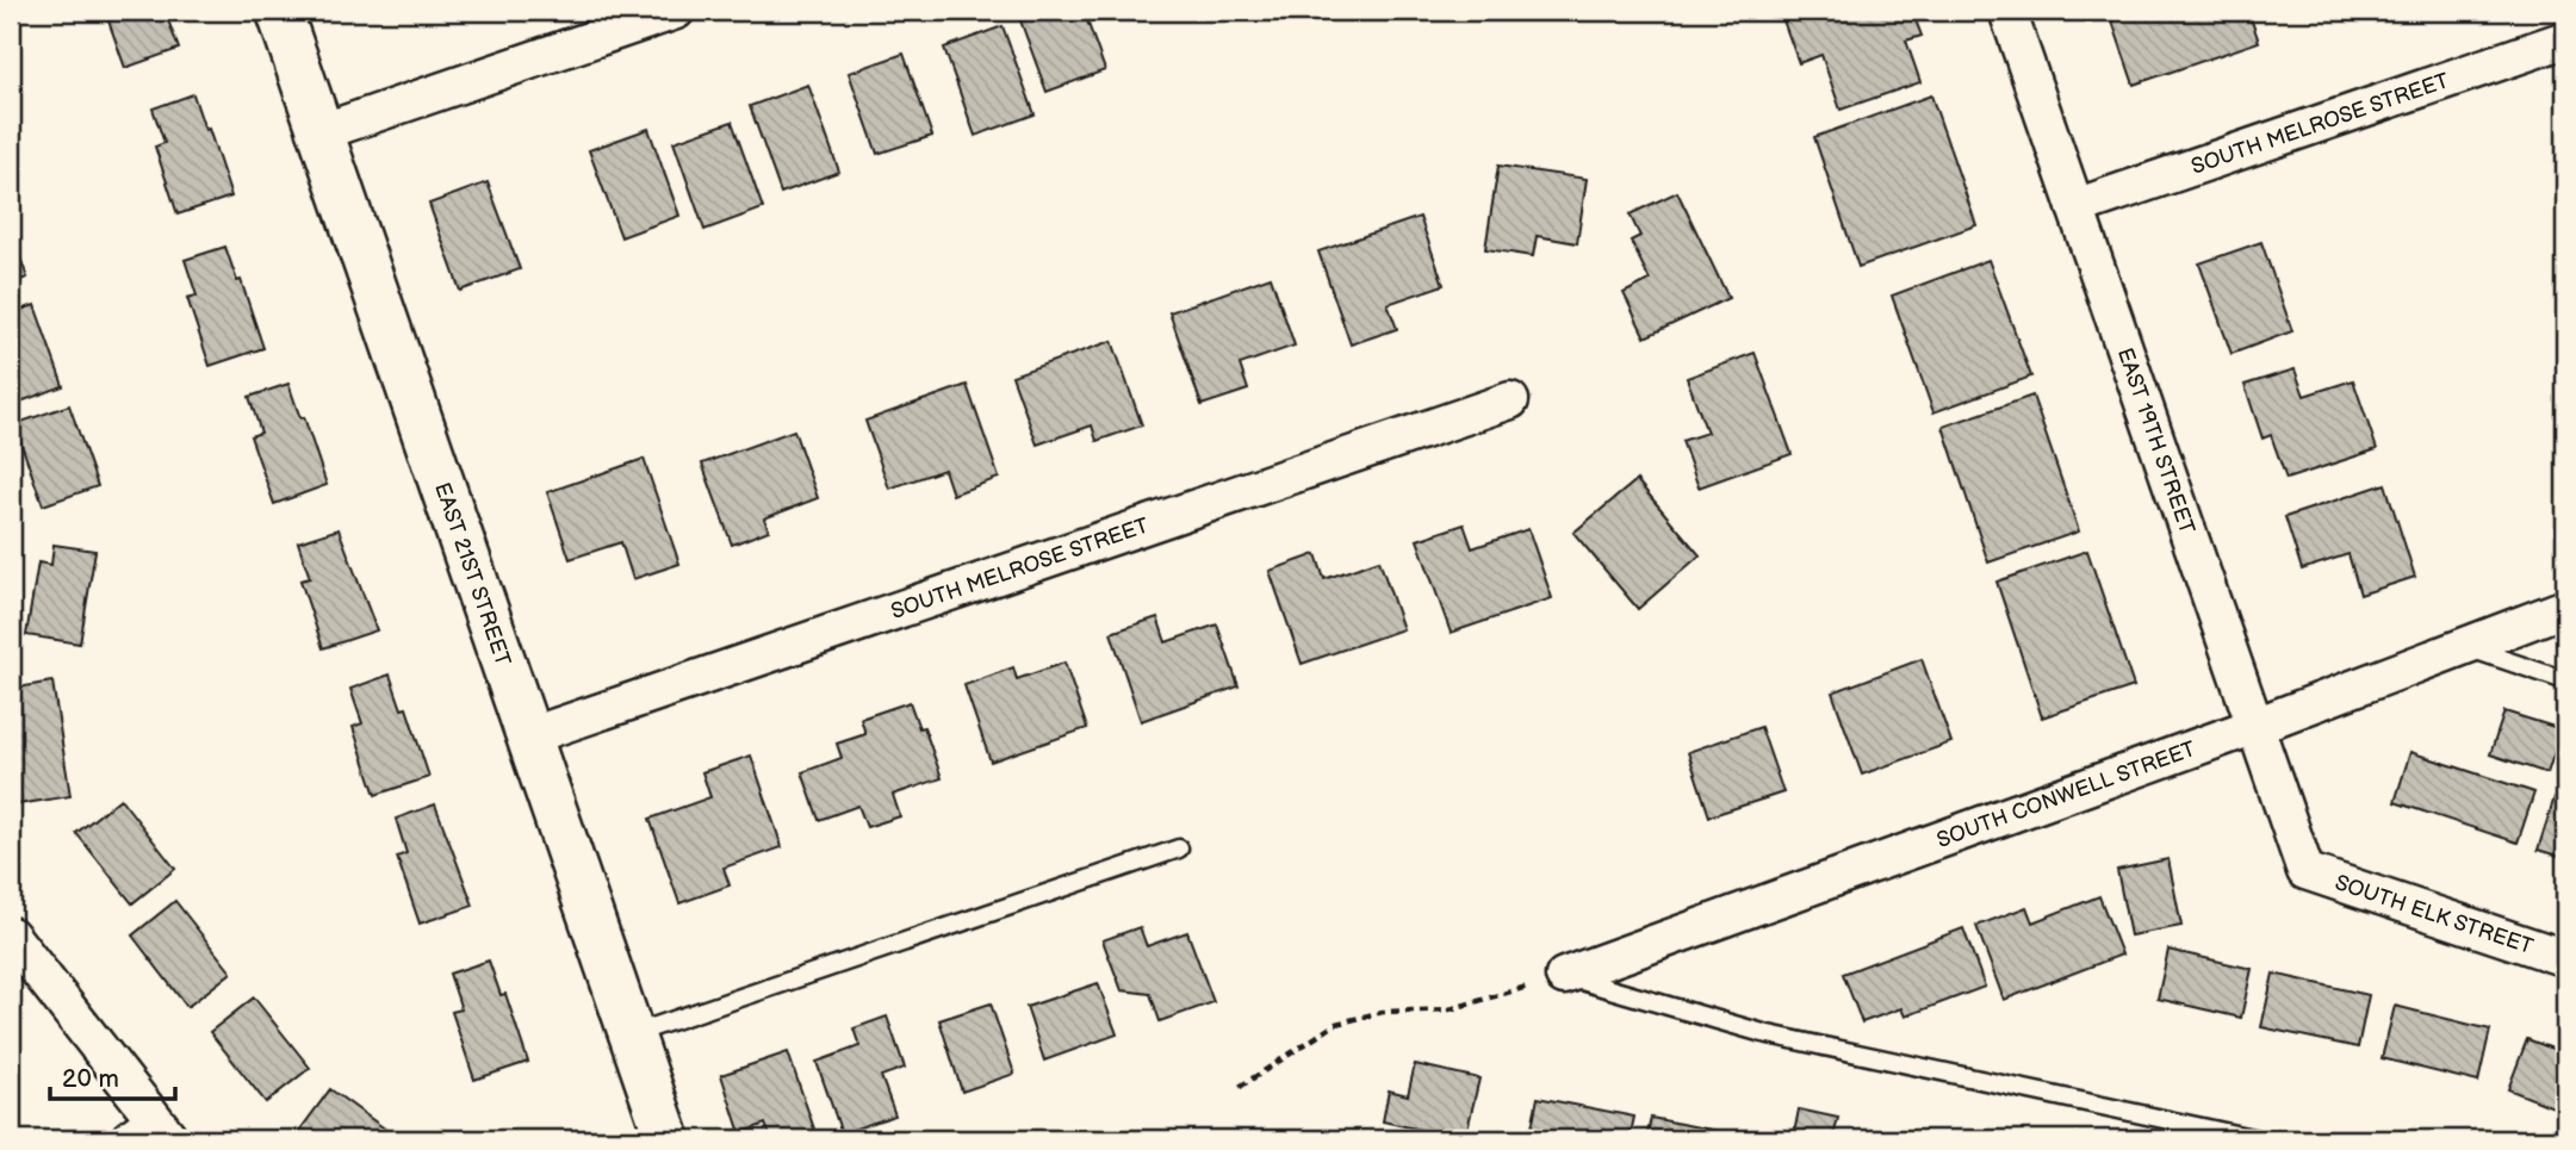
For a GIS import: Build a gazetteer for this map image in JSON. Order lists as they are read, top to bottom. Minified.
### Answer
{"streets":{"street":["SOUTH MELROSE STREET","EAST 19TH STREET","EAST 21ST STREET","SOUTH CONWELL STREET","SOUTH ELK STREET"]},"crossings":[["SOUTH MELROSE STREET","EAST 19TH STREET"],["SOUTH MELROSE STREET","EAST 21ST STREET"],["EAST 19TH STREET","SOUTH CONWELL STREET"],["EAST 19TH STREET","SOUTH ELK STREET"]],"scale_bar":"20 m"}
